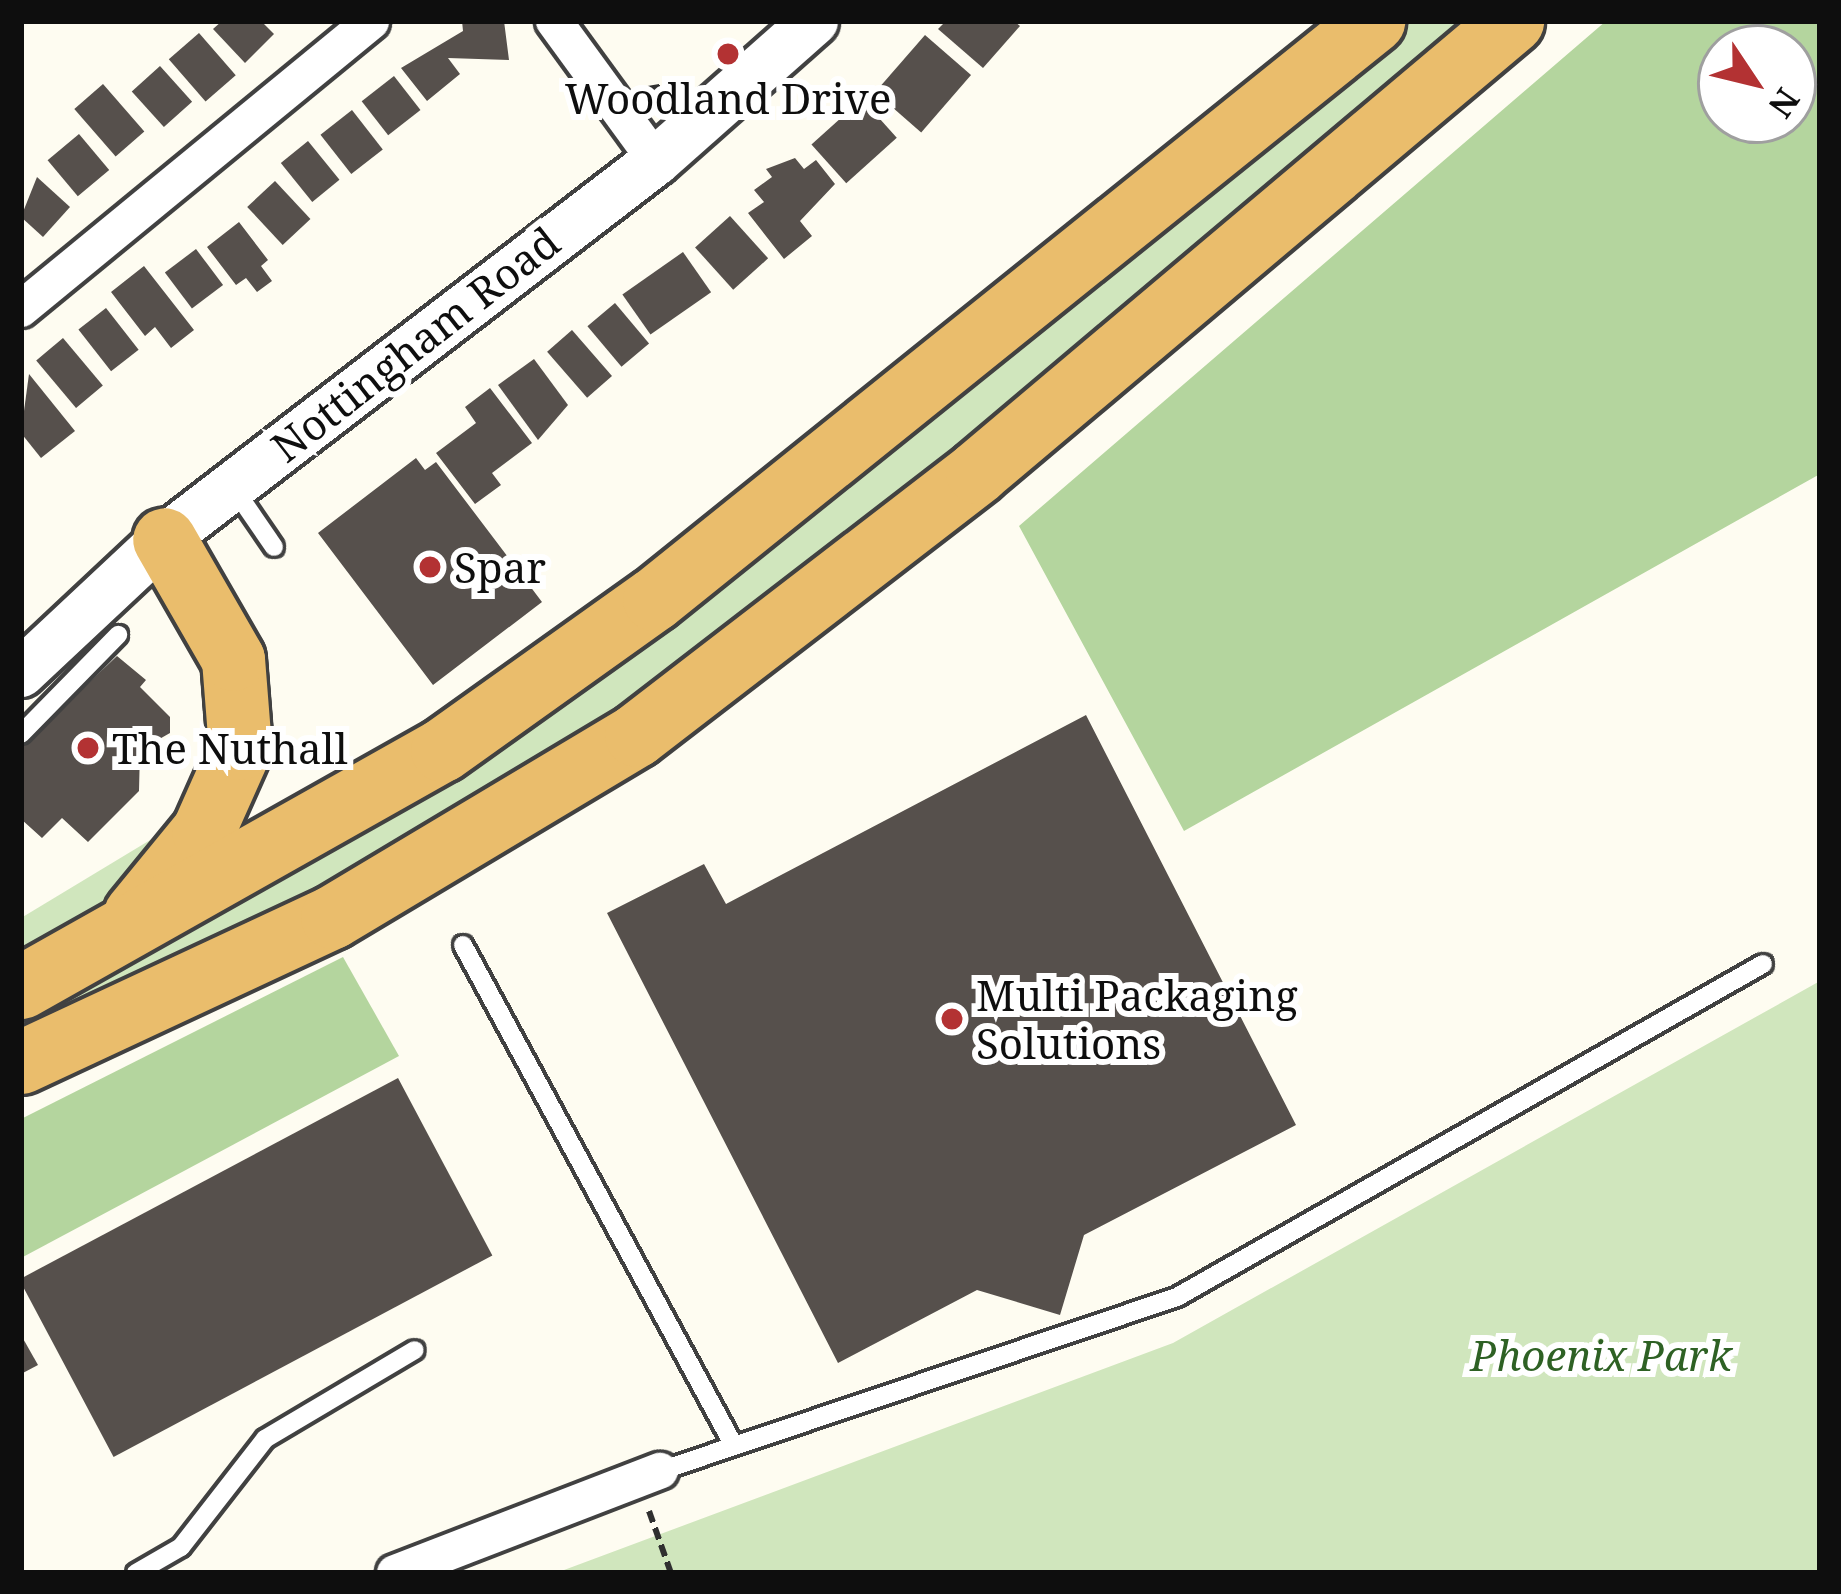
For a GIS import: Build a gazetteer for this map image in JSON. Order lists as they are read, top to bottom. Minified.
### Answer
{"streets":{"street":["Nottingham Road"]},"parks":["Phoenix Park"],"places":["Woodland Drive","Spar","The Nuthall","Multi Packaging Solutions"],"north":"bottom right"}
